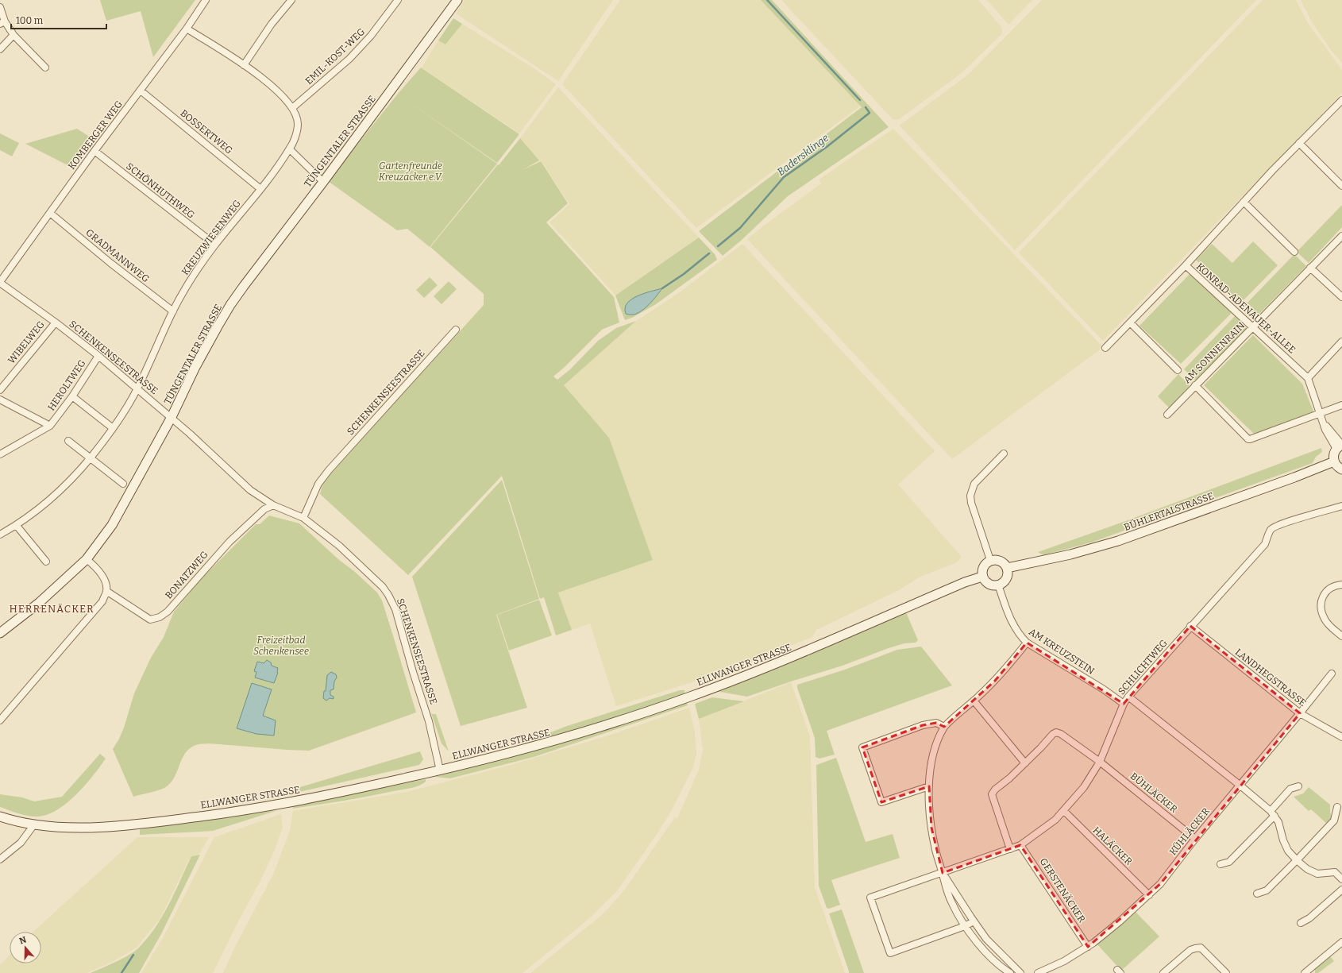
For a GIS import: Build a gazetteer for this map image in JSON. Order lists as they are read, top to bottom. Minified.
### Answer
{"streets":{"main road":["TÜNGENTALER STRASSE","BÜHLERTALSTRASSE","ELLWANGER STRASSE"],"street":["EMIL-KOST-WEG","BOSSERTWEG","KOMBERGER WEG","SCHÖNHUTHWEG","KREUZWIESENWEG","GRADMANNWEG","KONRAD-ADENAUER-ALLEE","WIBELWEG","AM SONNENRAIN","SCHENKENSEESTRASSE","HEROLTWEG","BONATZWEG","AM KREUZSTEIN","SCHLICHTWEG","LANDHEGSTRASSE","BÜHLÄCKER","KÜHLÄCKER","HALÄCKER","GERSTENÄCKER"]},"crossings":[["EMIL-KOST-WEG","KREUZWIESENWEG"],["BOSSERTWEG","KOMBERGER WEG"],["BOSSERTWEG","KREUZWIESENWEG"],["KOMBERGER WEG","SCHÖNHUTHWEG"],["KOMBERGER WEG","KREUZWIESENWEG"],["KOMBERGER WEG","GRADMANNWEG"],["KOMBERGER WEG","SCHENKENSEESTRASSE"],["TÜNGENTALER STRASSE","SCHENKENSEESTRASSE"],["SCHÖNHUTHWEG","KREUZWIESENWEG"],["KREUZWIESENWEG","GRADMANNWEG"],["KREUZWIESENWEG","SCHENKENSEESTRASSE"],["KONRAD-ADENAUER-ALLEE","AM SONNENRAIN"],["WIBELWEG","SCHENKENSEESTRASSE"],["SCHENKENSEESTRASSE","HEROLTWEG"],["SCHENKENSEESTRASSE","BONATZWEG"],["SCHENKENSEESTRASSE","ELLWANGER STRASSE"],["BÜHLERTALSTRASSE","AM KREUZSTEIN"],["BÜHLERTALSTRASSE","ELLWANGER STRASSE"],["AM KREUZSTEIN","ELLWANGER STRASSE"],["AM KREUZSTEIN","SCHLICHTWEG"],["SCHLICHTWEG","LANDHEGSTRASSE"],["SCHLICHTWEG","BÜHLÄCKER"],["SCHLICHTWEG","HALÄCKER"],["SCHLICHTWEG","GERSTENÄCKER"],["LANDHEGSTRASSE","KÜHLÄCKER"],["BÜHLÄCKER","KÜHLÄCKER"],["KÜHLÄCKER","HALÄCKER"],["KÜHLÄCKER","GERSTENÄCKER"]],"districts":["HERRENÄCKER"],"water":["Badersklinge"],"parks":["Gartenfreunde Kreuzäcker e.V.","Freizeitbad Schenkensee"],"scale_bar":"100 m","north":"top"}
